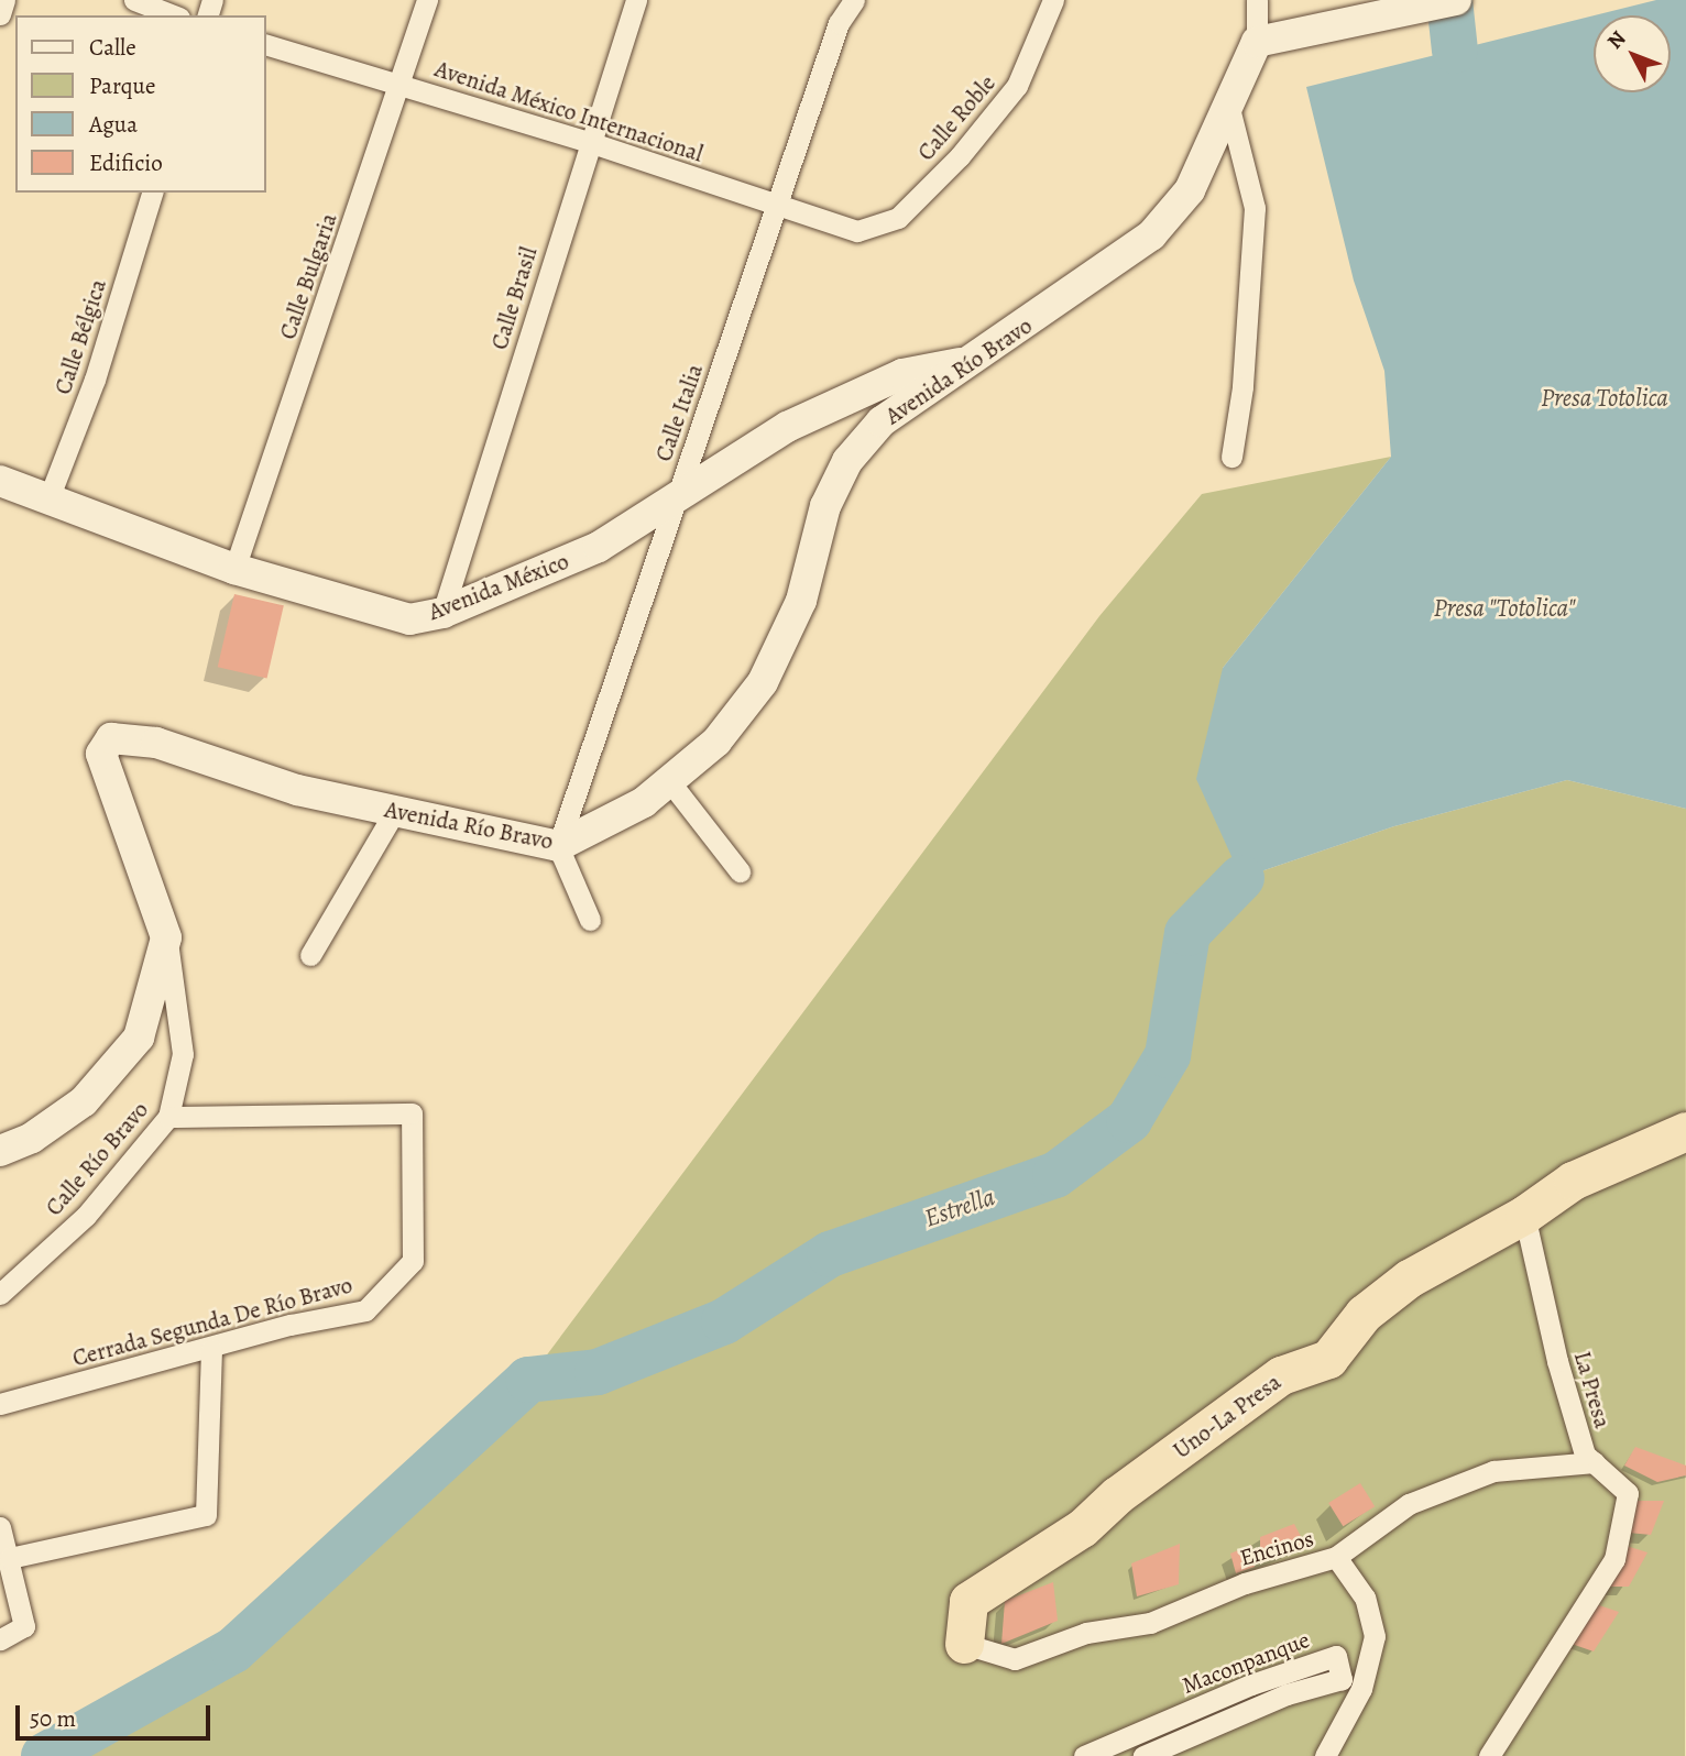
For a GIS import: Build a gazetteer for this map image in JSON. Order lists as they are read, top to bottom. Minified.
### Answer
{"streets":{"highway":["Uno-La Presa"],"street":["Avenida México Internacional","Calle Roble","Calle Bulgaria","Calle Brasil","Calle Bélgica","Avenida Río Bravo","Calle Italia","Avenida México","Calle Río Bravo","Cerrada Segunda De Río Bravo","La Presa","Encinos","Maconpanque"]},"crossings":[["Avenida México Internacional","Calle Roble"],["Avenida México Internacional","Calle Bulgaria"],["Avenida México Internacional","Calle Brasil"],["Avenida México Internacional","Calle Italia"],["Calle Bulgaria","Avenida México"],["Calle Brasil","Avenida México"],["Calle Bélgica","Avenida México"],["Avenida Río Bravo","Calle Italia"],["Avenida Río Bravo","Avenida México"],["Avenida Río Bravo","Calle Río Bravo"],["Calle Italia","Avenida México"],["Calle Río Bravo","Cerrada Segunda De Río Bravo"],["La Presa","Uno-La Presa"],["La Presa","Encinos"],["Uno-La Presa","Encinos"]],"water":["Presa Totolica","Presa \"Totolica\"","Estrella"],"legend":["Calle","Parque","Agua","Edificio"],"scale_bar":"50 m","north":"top left"}
